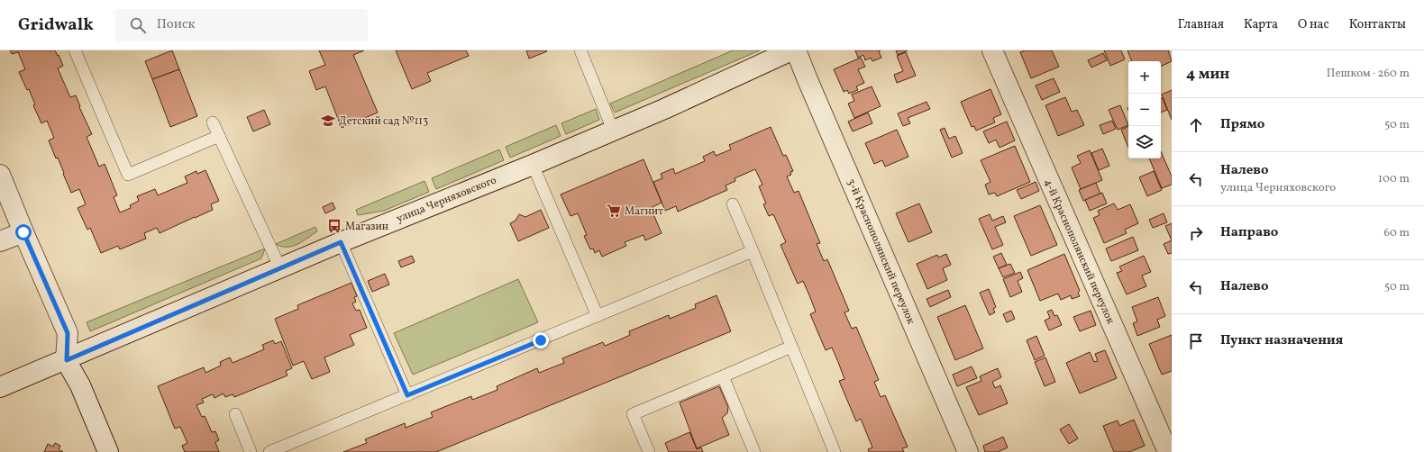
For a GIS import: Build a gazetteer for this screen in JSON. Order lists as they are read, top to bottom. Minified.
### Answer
{"streets":{"street":["улица Черняховского","3-й Краснополянский переулок","4-й Краснополянский переулок"]},"places":{"school or university":["Детский сад №113"],"supermarket":["Магнит"],"bus stop":["Магазин"]},"page":{"header":"Gridwalk","search":"Поиск","nav":["Главная","Карта","О нас","Контакты"],"heading":["4 мин","Пешком · 260 m"],"map_buttons":["+","−"],"list":[["Прямо","50 m"],["Налево","улица Черняховского","100 m"],["Направо","60 m"],["Налево","50 m"],"Пункт назначения"]}}
